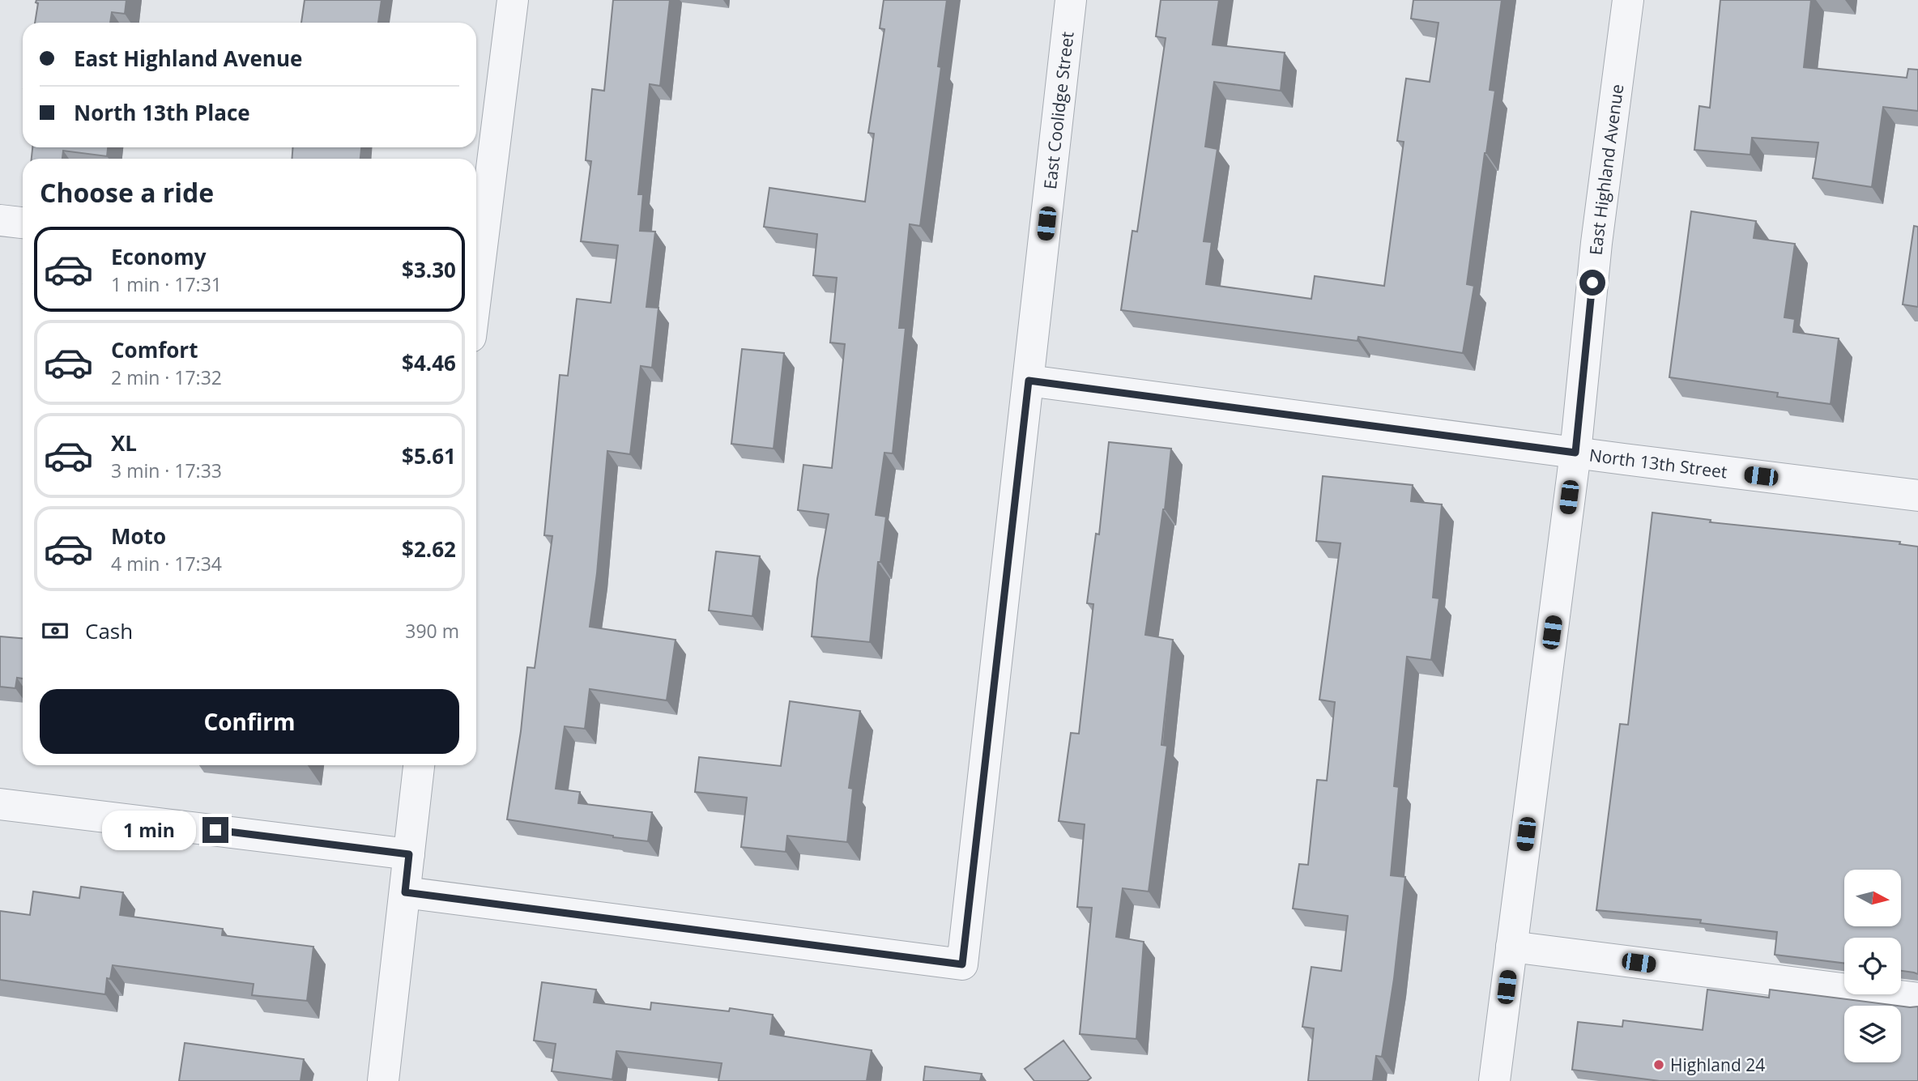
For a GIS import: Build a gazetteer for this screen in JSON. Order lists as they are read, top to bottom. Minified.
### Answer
{"streets":{"street":["East Coolidge Street","East Highland Avenue","North 13th Street"]},"crossings":[["East Coolidge Street","North 13th Street"],["East Highland Avenue","North 13th Street"]],"places":["Highland 24"],"north":"right","page":{"banner":["East Highland Avenue","North 13th Place"],"heading":"Choose a ride","list":[{"name":"Economy","note":"1 min · 17:31","value":"$3.30"},{"name":"Comfort","note":"2 min · 17:32","value":"$4.46"},{"name":"XL","note":"3 min · 17:33","value":"$5.61"},{"name":"Moto","note":"4 min · 17:34","value":"$2.62"}],"pay":["Cash","390 m"],"buttons":"Confirm","bubble":"1 min"}}
